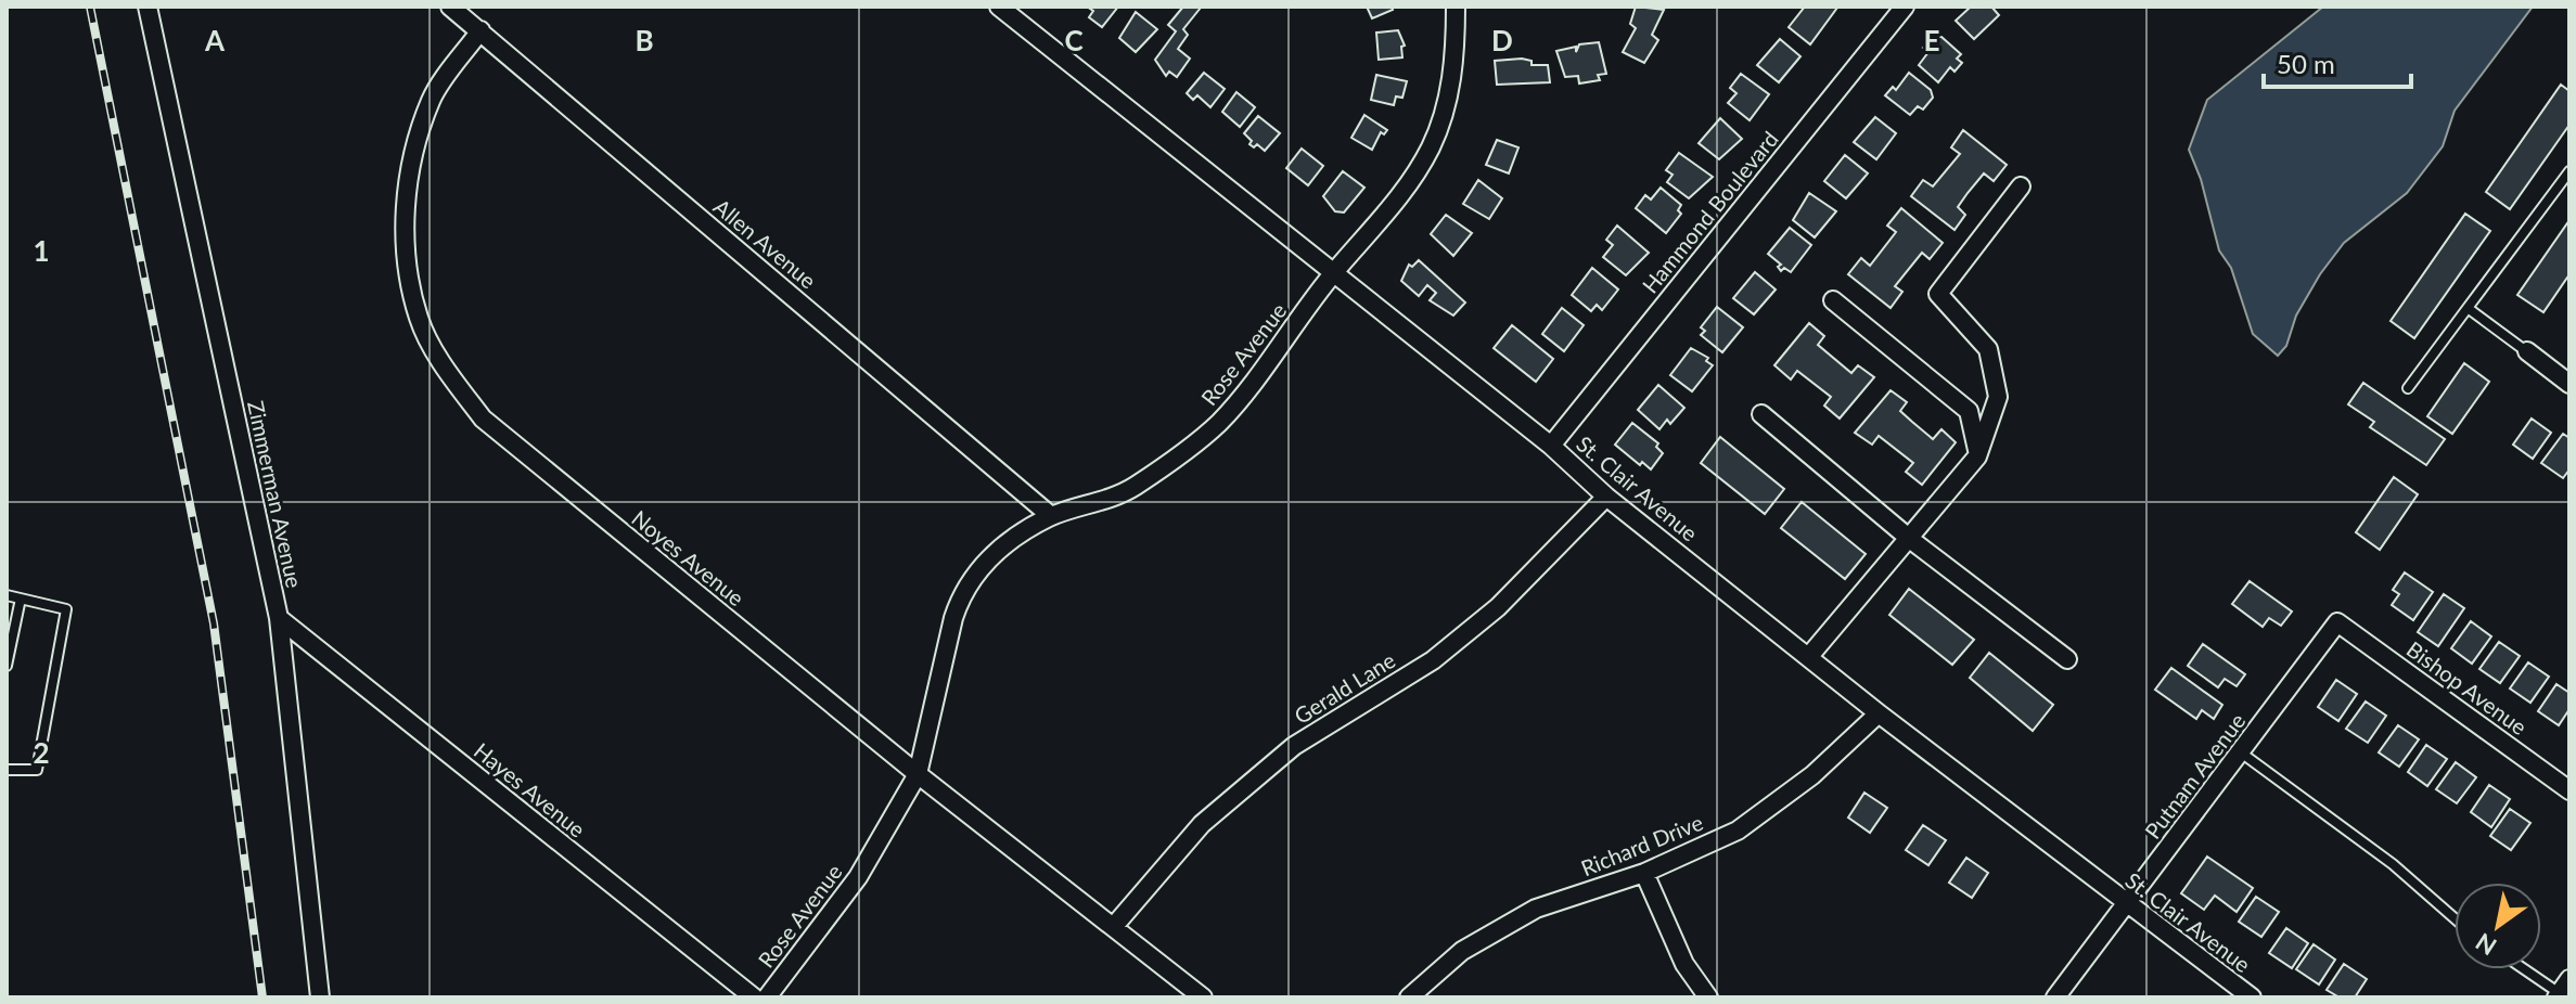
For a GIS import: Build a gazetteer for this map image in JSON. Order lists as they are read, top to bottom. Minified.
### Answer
{"streets":{"street":["Hammond Boulevard","Allen Avenue","Rose Avenue","St. Clair Avenue","Zimmerman Avenue","Noyes Avenue","Gerald Lane","Bishop Avenue","Putnam Avenue","Hayes Avenue","Richard Drive"]},"crossings":[["Hammond Boulevard","St. Clair Avenue"],["Allen Avenue","Rose Avenue"],["Allen Avenue","Noyes Avenue"],["Rose Avenue","St. Clair Avenue"],["Rose Avenue","Noyes Avenue"],["St. Clair Avenue","Gerald Lane"],["St. Clair Avenue","Putnam Avenue"],["St. Clair Avenue","Richard Drive"],["Zimmerman Avenue","Hayes Avenue"],["Noyes Avenue","Gerald Lane"],["Bishop Avenue","Putnam Avenue"]],"scale_bar":"50 m","north":"bottom left","grid":{"columns":["A","B","C","D","E"],"rows":["1","2"]}}
